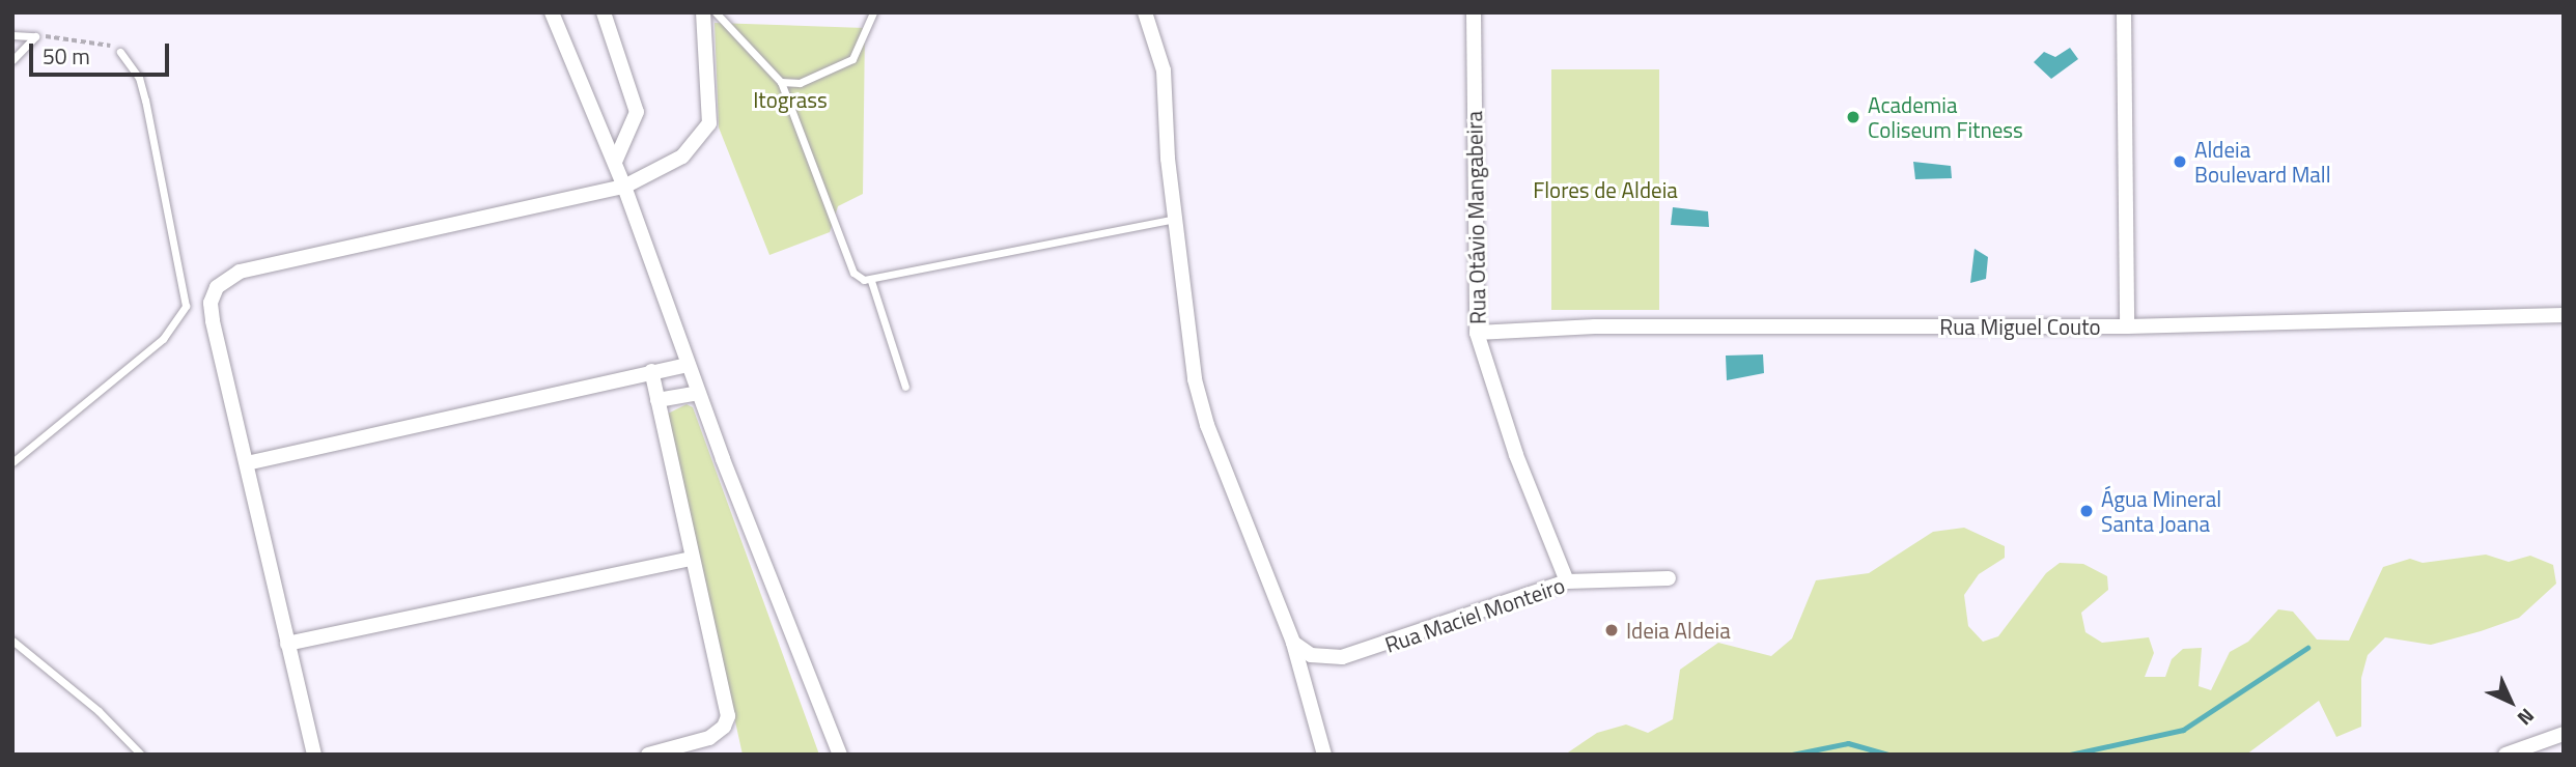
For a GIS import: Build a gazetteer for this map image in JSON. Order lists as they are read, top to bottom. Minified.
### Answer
{"streets":{"street":["Rua Otávio Mangabeira","Rua Miguel Couto","Rua Maciel Monteiro"]},"crossings":[["Rua Otávio Mangabeira","Rua Miguel Couto"],["Rua Otávio Mangabeira","Rua Maciel Monteiro"]],"parks":["Itograss","Flores de Aldeia"],"places":["Academia Coliseum Fitness","Aldeia Boulevard Mall","Água Mineral Santa Joana","Ideia Aldeia"],"scale_bar":"50 m","north":"bottom right"}
